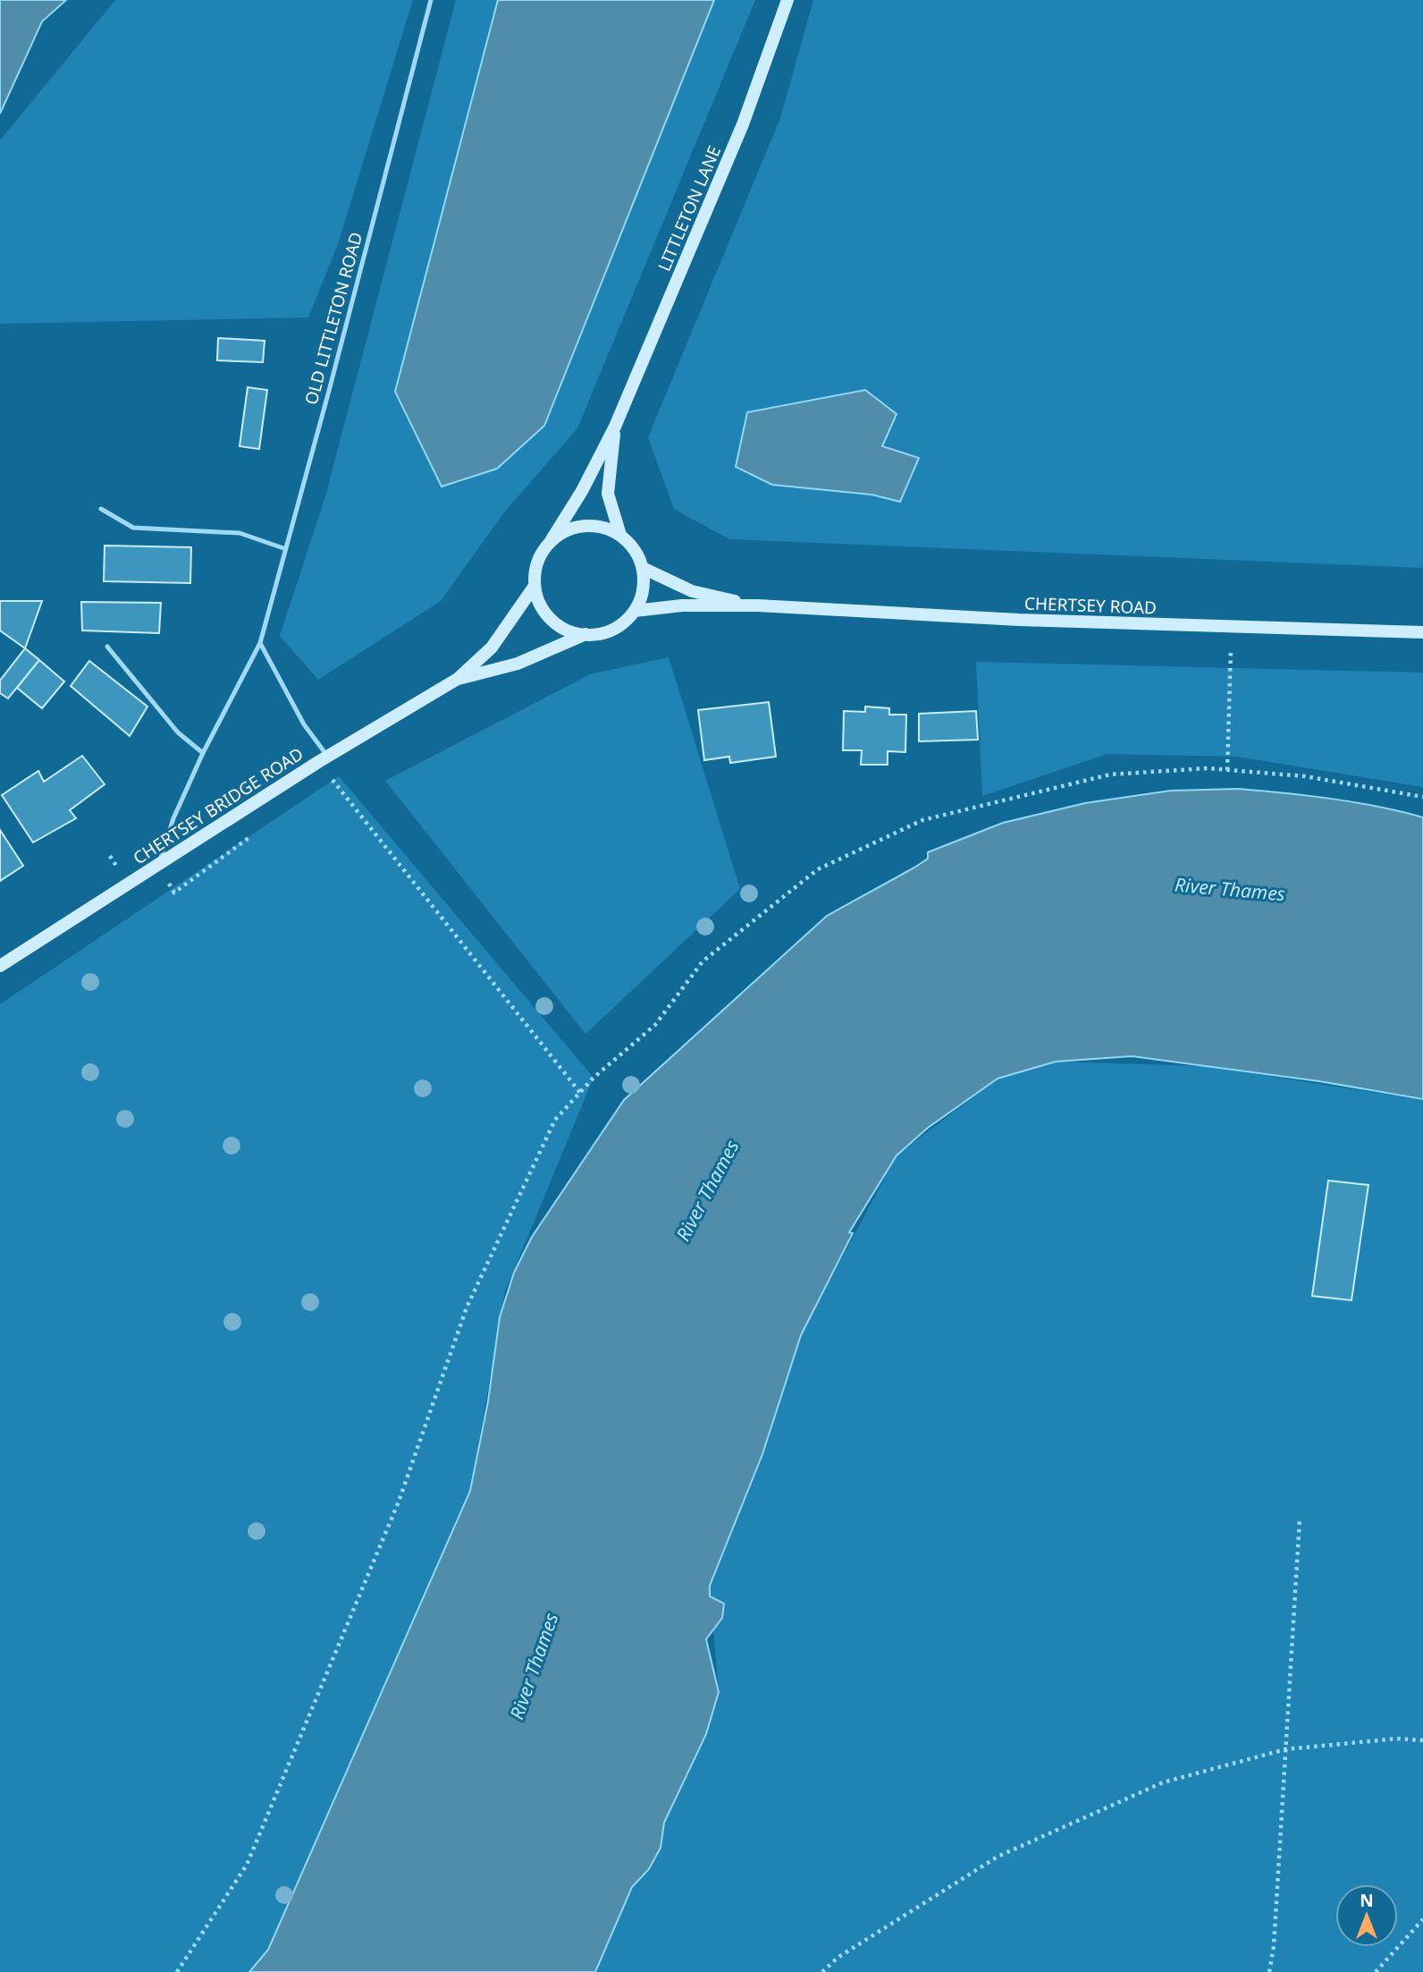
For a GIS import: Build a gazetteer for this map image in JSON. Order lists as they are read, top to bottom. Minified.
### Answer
{"streets":{"main road":["LITTLETON LANE","CHERTSEY ROAD","CHERTSEY BRIDGE ROAD"],"lane":["OLD LITTLETON ROAD"]},"crossings":[["OLD LITTLETON ROAD","CHERTSEY BRIDGE ROAD"],["CHERTSEY ROAD","CHERTSEY BRIDGE ROAD"]],"water":["River Thames"],"north":"top"}
